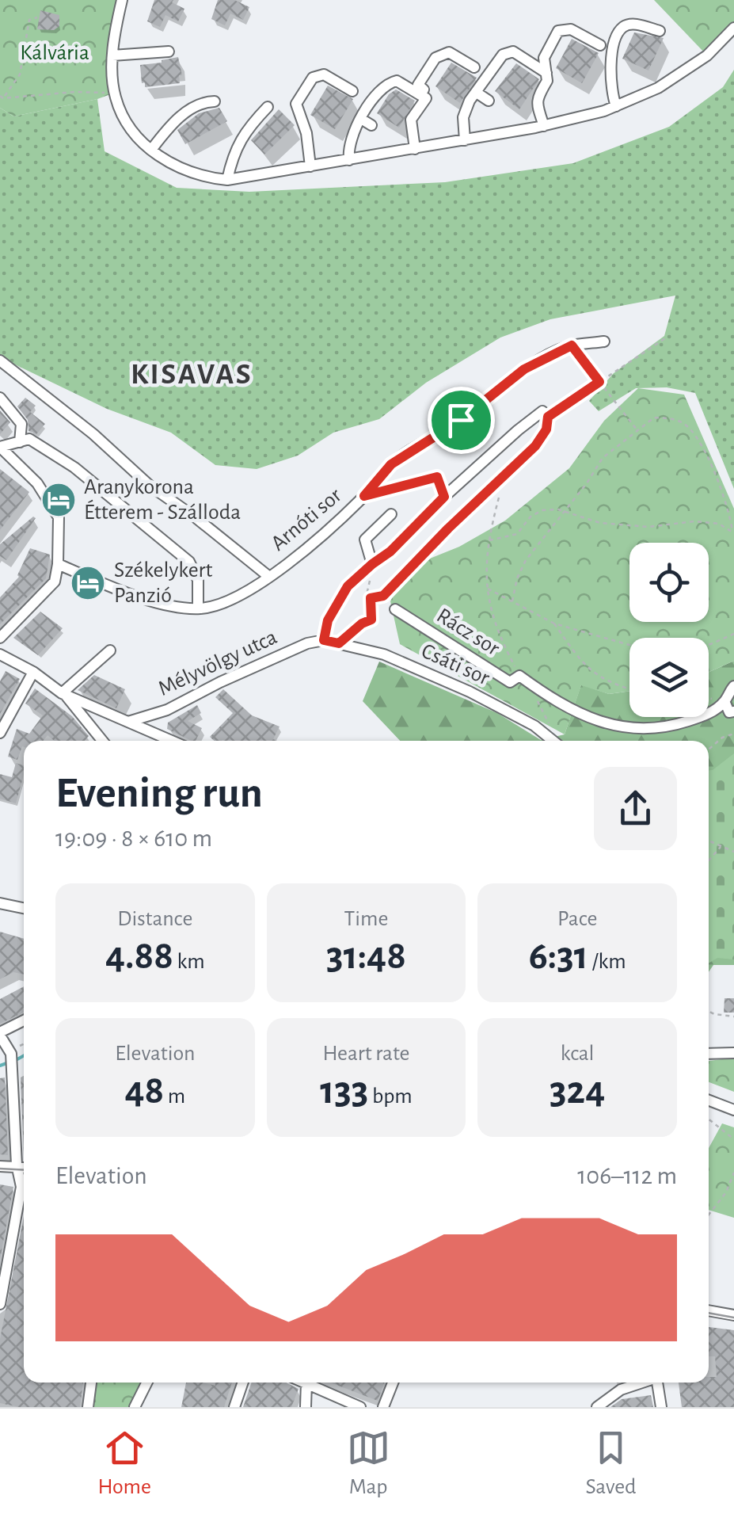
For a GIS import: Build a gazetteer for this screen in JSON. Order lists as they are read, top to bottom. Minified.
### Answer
{"streets":{"street":["Arnóti sor","Rácz sor","Mélyvölgy utca","Csáti sor"]},"crossings":[["Mélyvölgy utca","Csáti sor"]],"districts":["KISAVAS"],"parks":["Kálvária"],"places":{"hotel":["Aranykorona Étterem - Szálloda","Székelykert Panzió"]},"page":{"heading":["Evening run","19:09 · 8 × 610 m"],"stats":[["Distance","4.88 km"],["Time","31:48"],["Pace","6:31 /km"],["Elevation","48 m"],["Heart rate","133 bpm"],["kcal","324"]],"chart":["Elevation","106–112 m"],"tabs":["Home","Map","Saved"]}}
